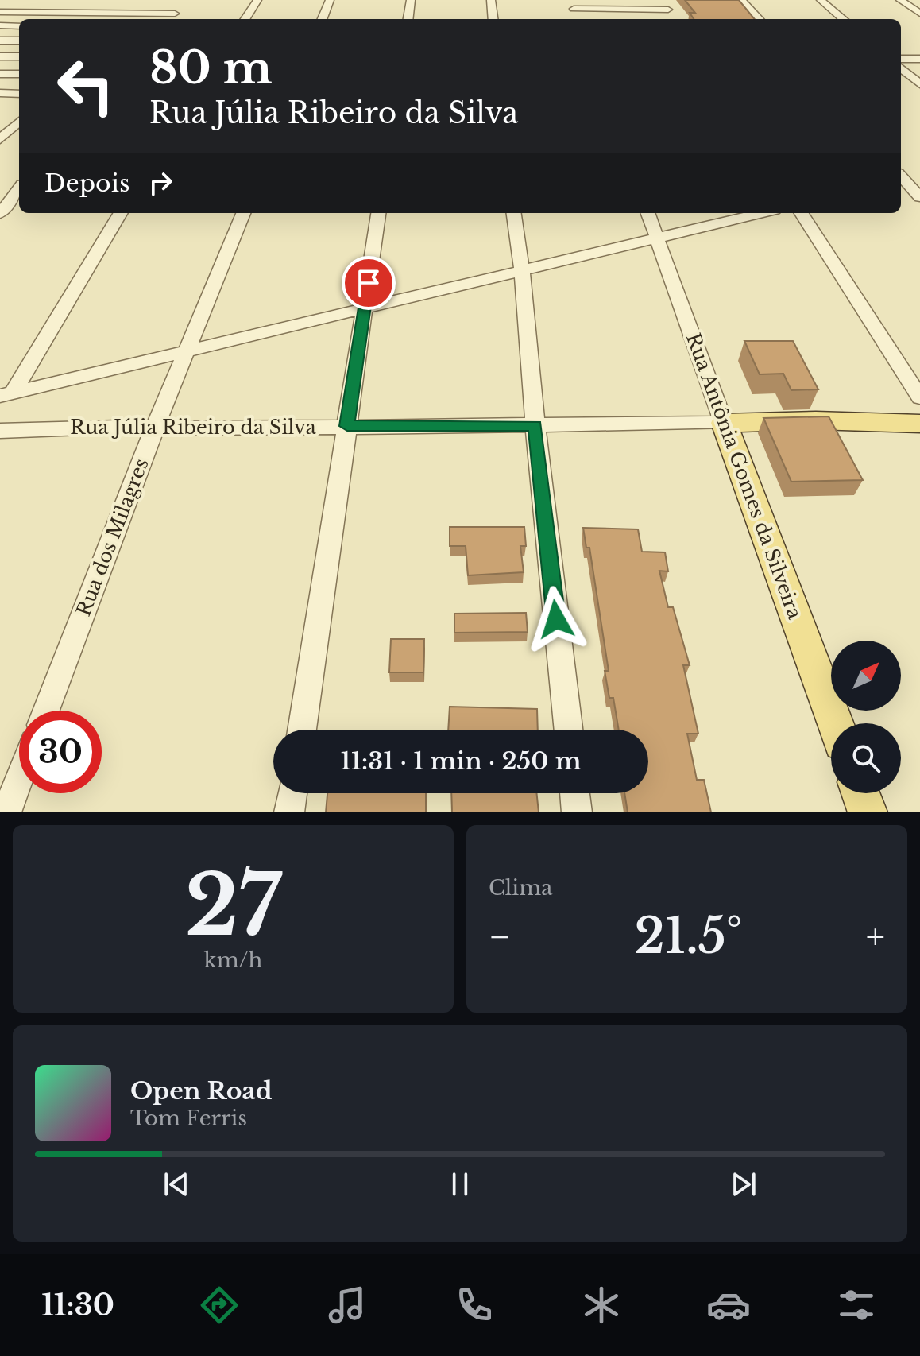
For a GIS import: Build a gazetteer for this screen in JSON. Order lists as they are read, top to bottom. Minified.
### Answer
{"streets":{"main road":["Rua Júlia Ribeiro da Silva","Rua Antônia Gomes da Silveira"],"street":["Rua dos Milagres"]},"crossings":[["Rua Júlia Ribeiro da Silva","Rua Antônia Gomes da Silveira"],["Rua Júlia Ribeiro da Silva","Rua dos Milagres"]],"north":"top right","page":{"turn":["80 m","Rua Júlia Ribeiro da Silva"],"then":"Depois","limit":"30","trip":"11:31 · 1 min · 250 m","tile":[["27","km/h"],"Clima"],"heat":["−","21.5°","+"],"song":["Open Road","Tom Ferris"],"tabs":"11:30"}}
